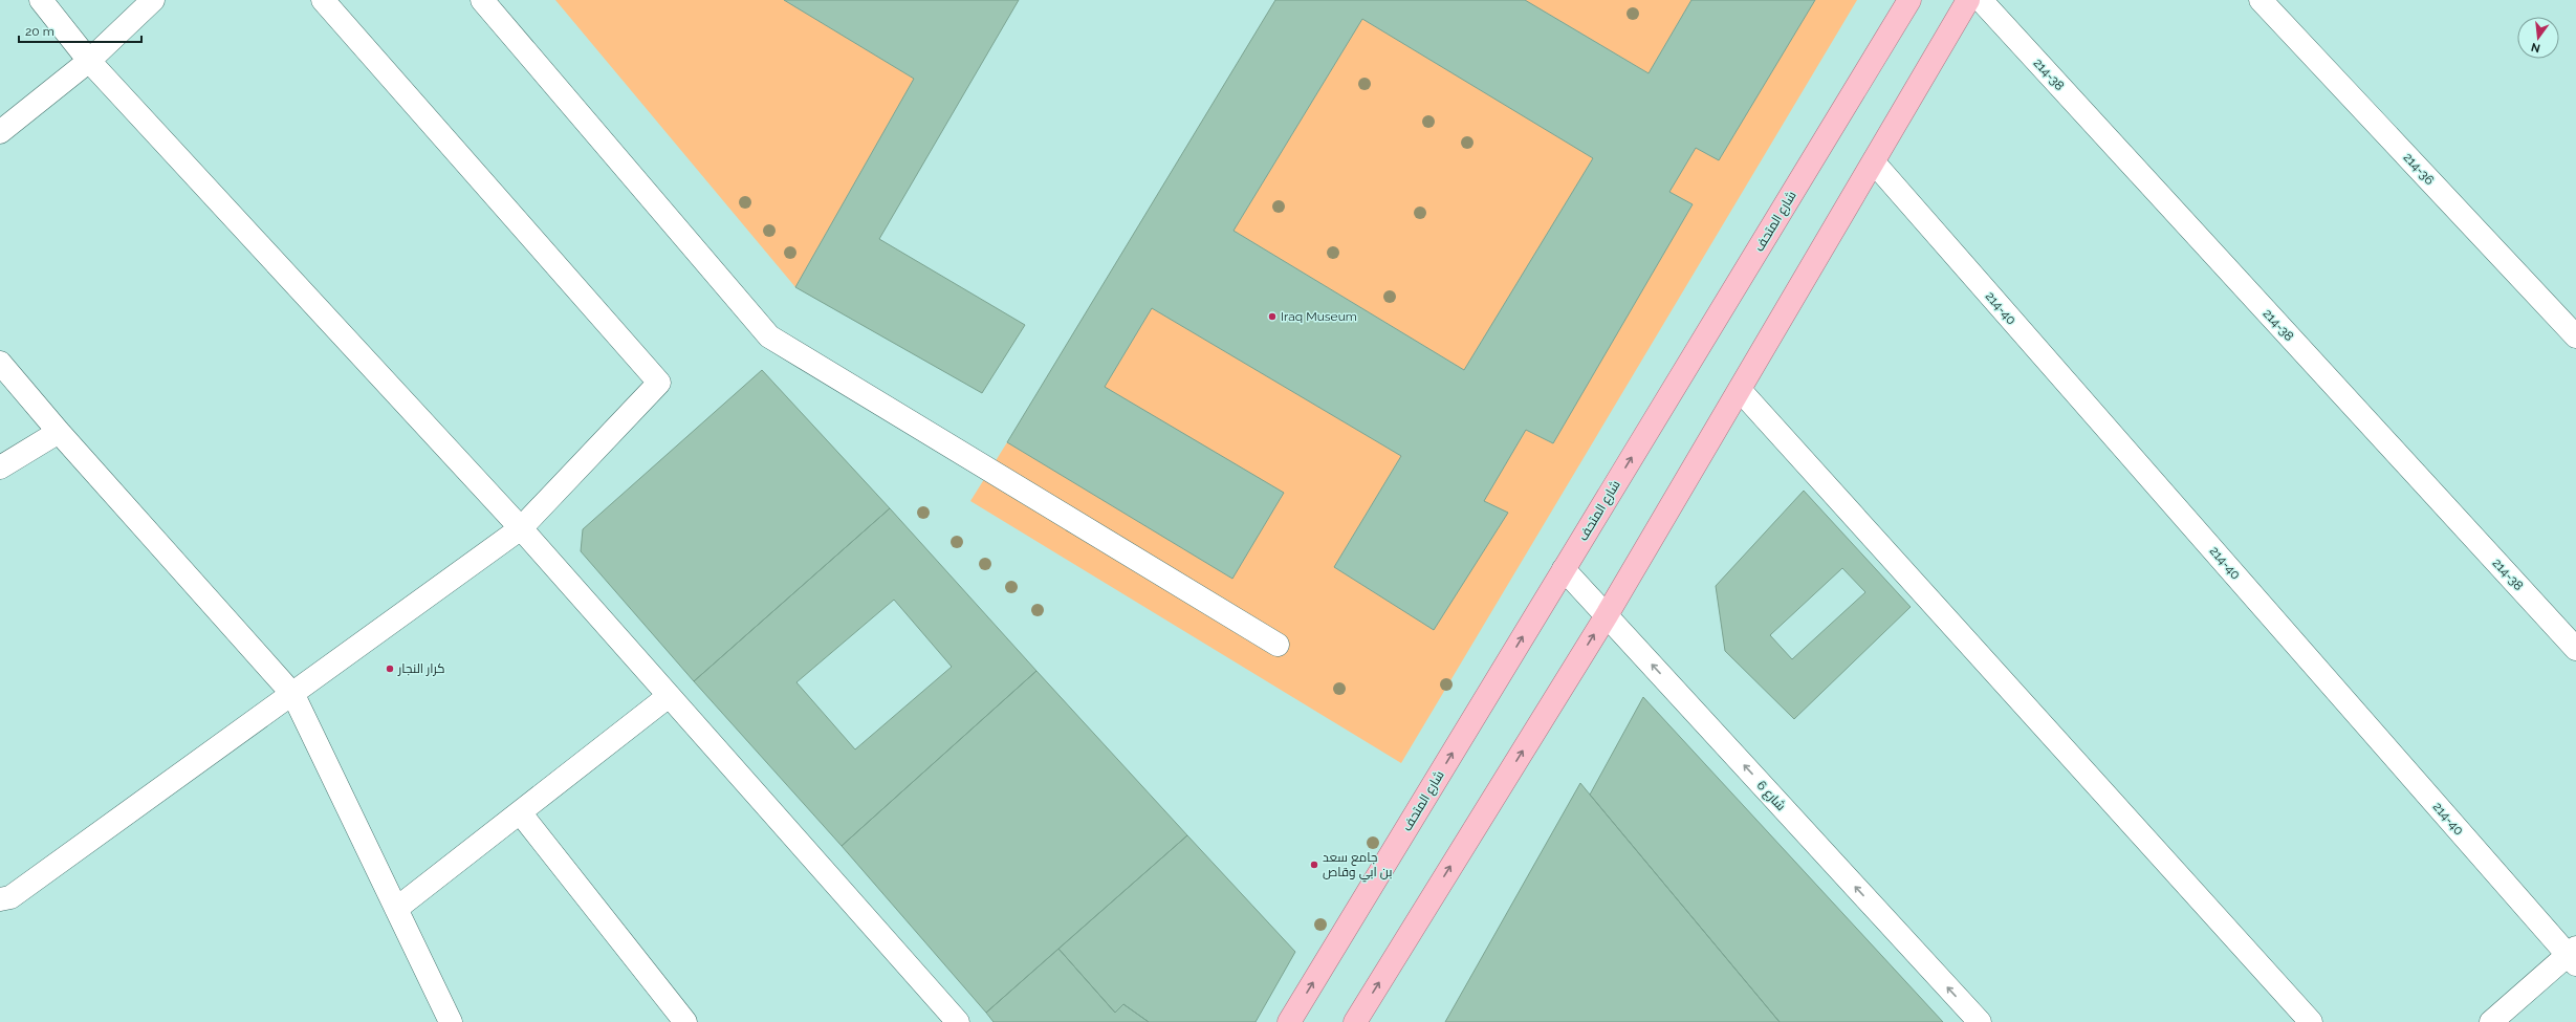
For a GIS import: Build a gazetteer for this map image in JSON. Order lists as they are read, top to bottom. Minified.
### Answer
{"streets":{"main road":["شارع المتحف"],"street":["214-38","214-36","214-40","شارع 6"]},"crossings":[["شارع المتحف","شارع 6"]],"one_way":["شارع 6"],"places":["Iraq Museum","كرار النجار","جامع سعد بن ابي وقاص"],"scale_bar":"20 m","north":"bottom"}
